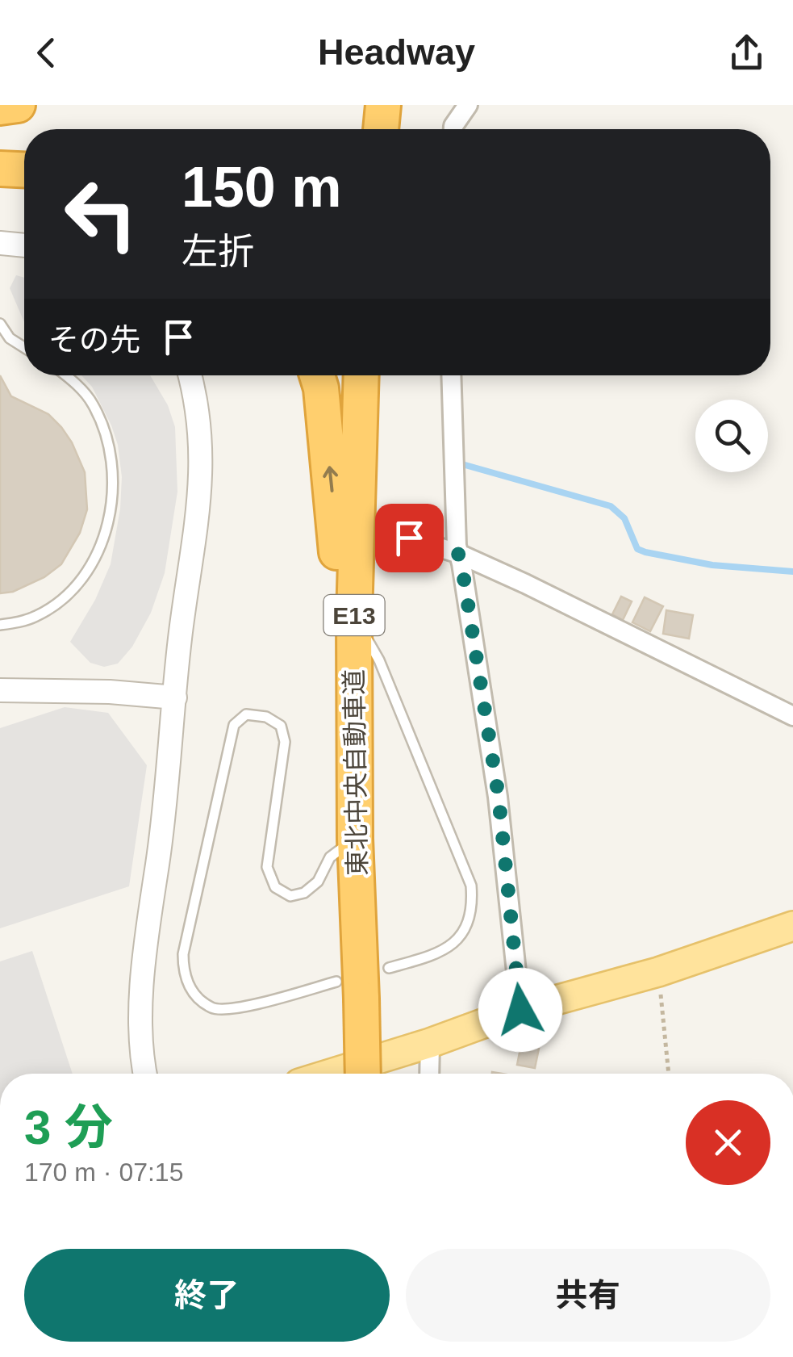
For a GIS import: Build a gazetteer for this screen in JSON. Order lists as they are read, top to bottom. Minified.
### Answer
{"streets":{"highway":["E13","東北中央自動車道"]},"page":{"header":"Headway","turn":["150 m","左折"],"then":"その先","heading":["3 分","170 m · 07:15"],"buttons":["終了","共有"]}}
